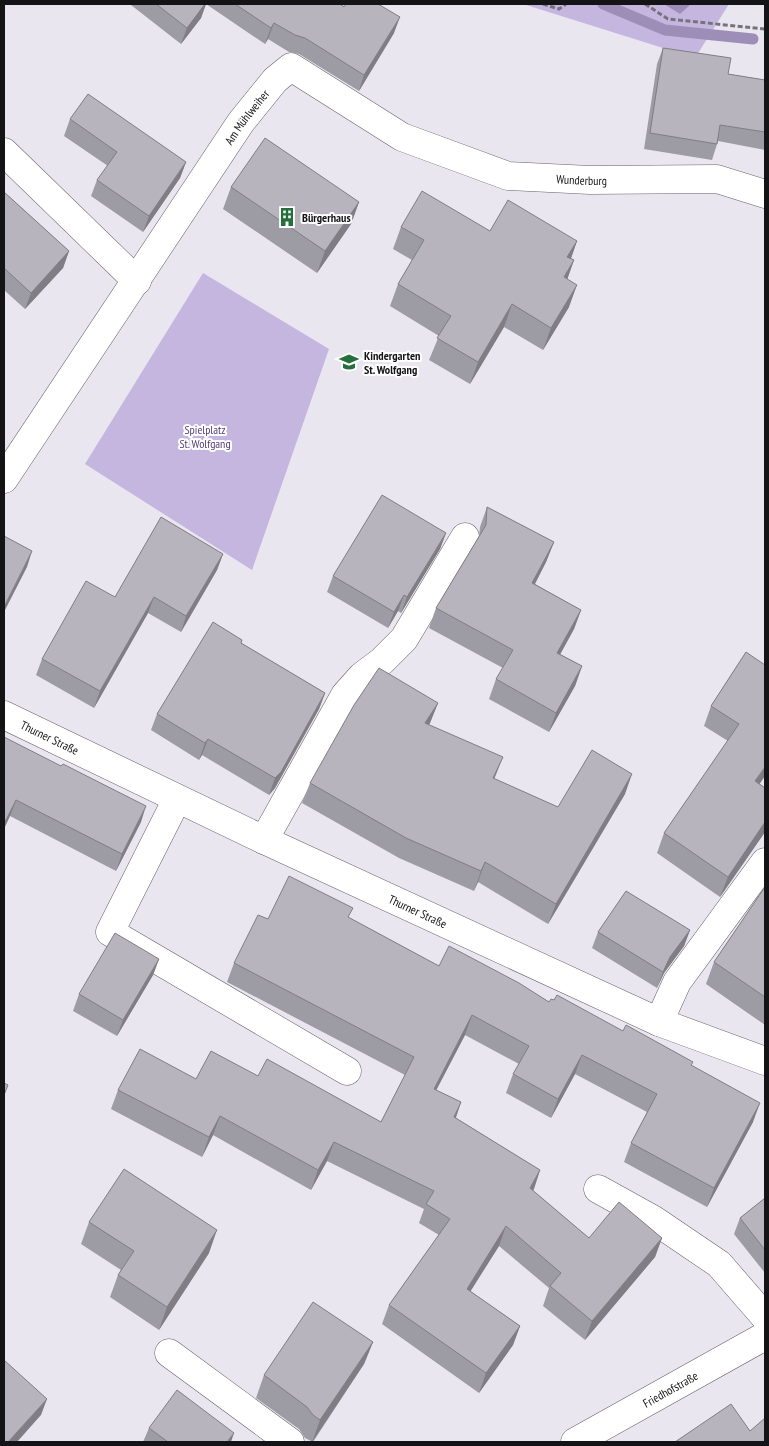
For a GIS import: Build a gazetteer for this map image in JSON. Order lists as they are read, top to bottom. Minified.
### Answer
{"streets":{"street":["Am Mühlweiher","Wunderburg","Thurner Straße","Friedhofstraße"]},"crossings":[["Am Mühlweiher","Wunderburg"]],"parks":["Spielplatz St. Wolfgang"],"places":{"building":["Bürgerhaus"],"school or university":["Kindergarten St. Wolfgang"]}}
